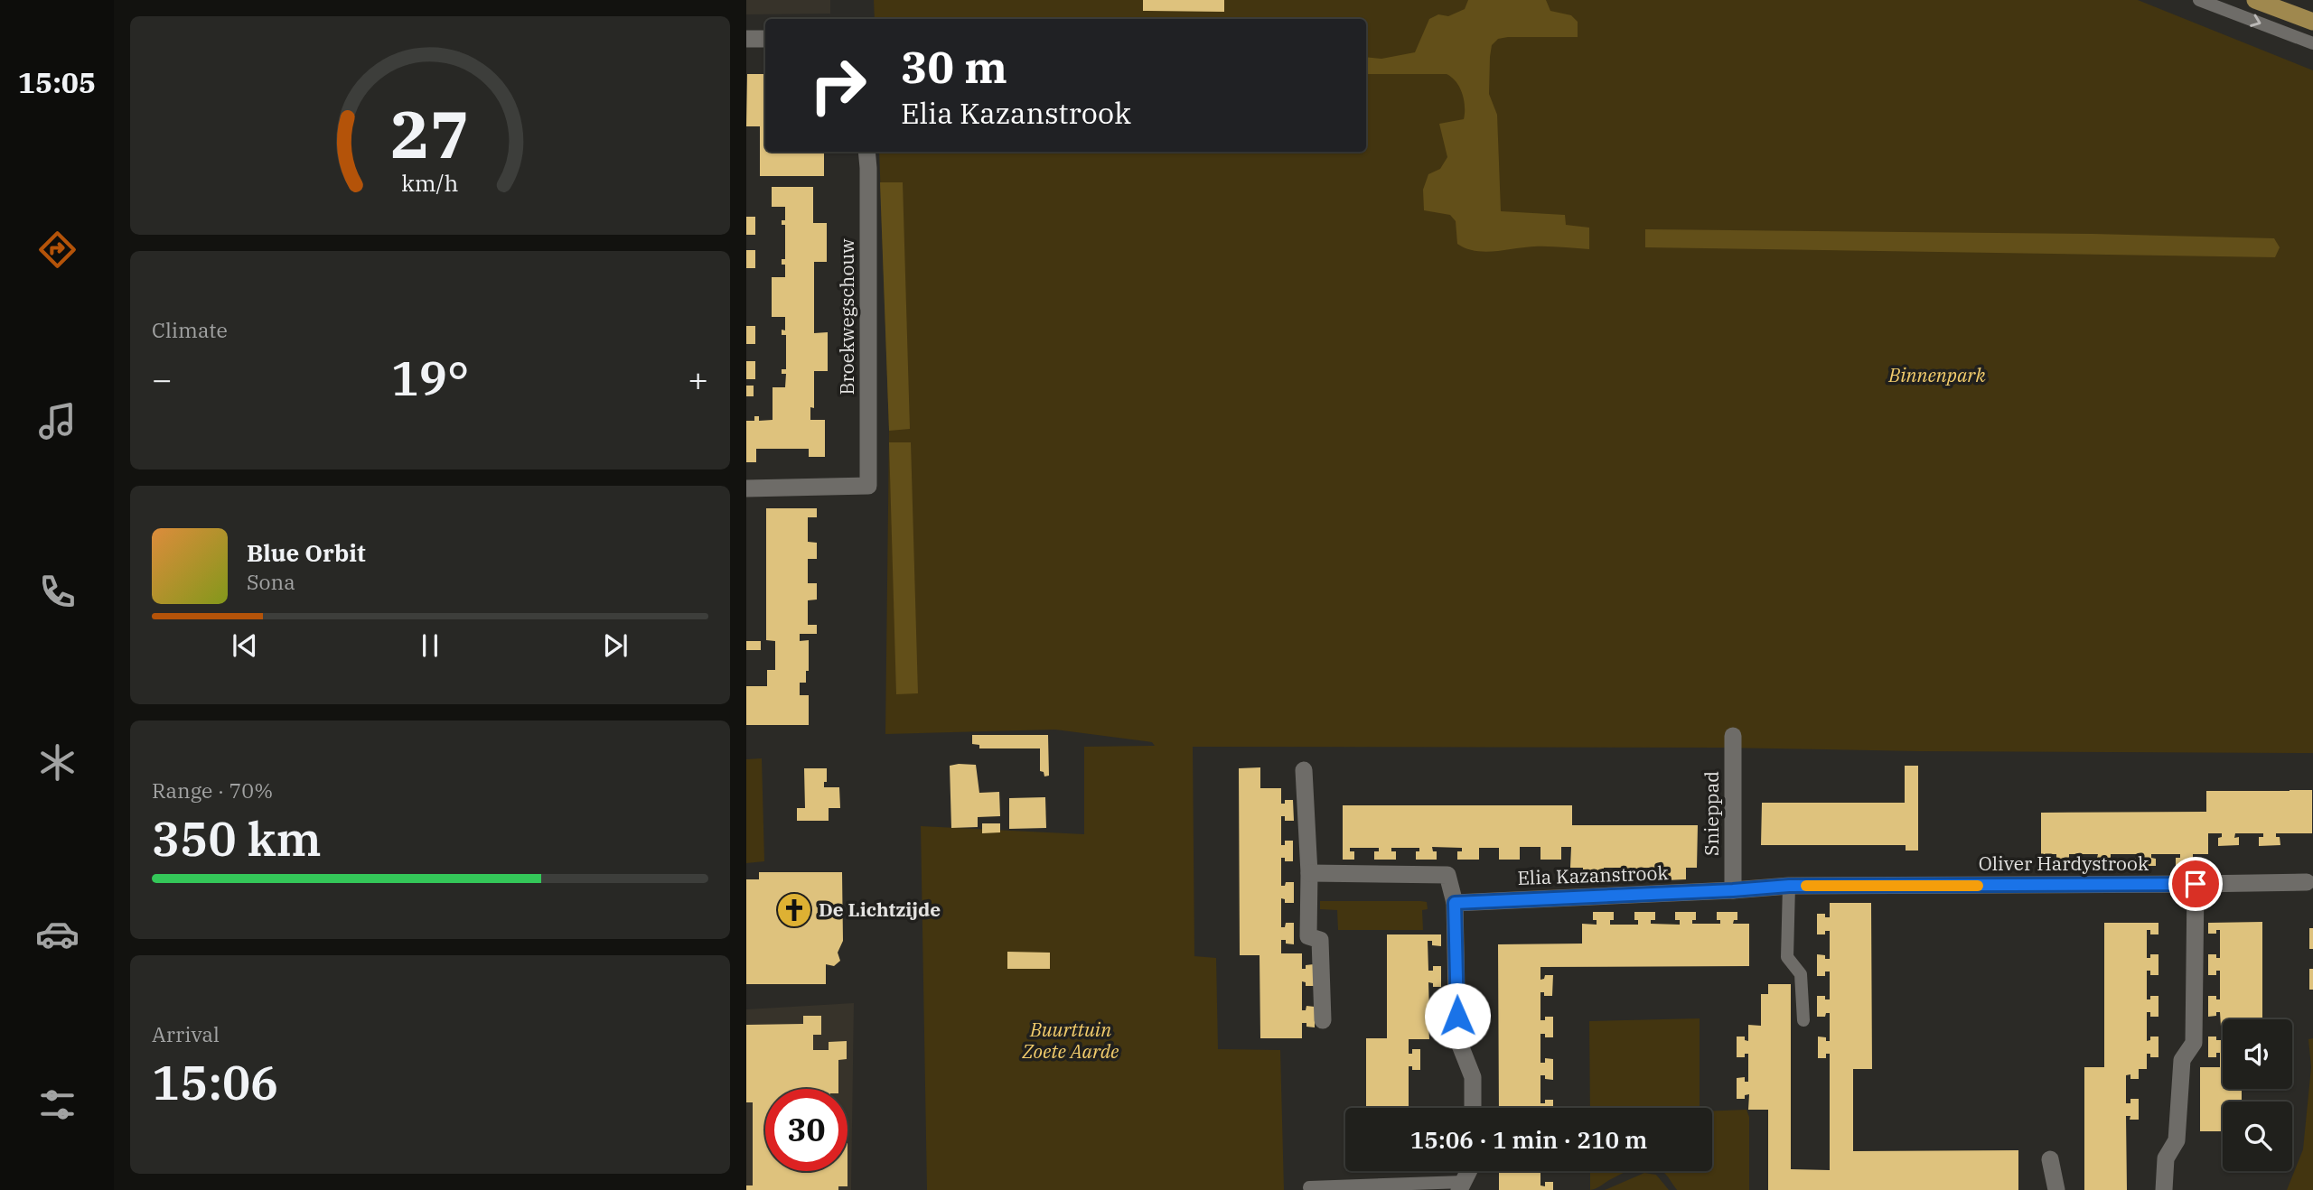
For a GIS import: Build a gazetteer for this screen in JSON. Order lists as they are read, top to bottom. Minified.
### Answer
{"streets":{"street":["Broekwegschouw","Snieppad","Oliver Hardystrook","Elia Kazanstrook"]},"crossings":[["Snieppad","Oliver Hardystrook"],["Snieppad","Elia Kazanstrook"],["Oliver Hardystrook","Elia Kazanstrook"]],"parks":["Binnenpark","Buurttuin Zoete Aarde"],"places":{"church":["De Lichtzijde"]},"page":{"tabs":"15:05","turn":["30 m","Elia Kazanstrook"],"tile":["Climate",["Range · 70%","350 km"],["Arrival","15:06"]],"heat":["−","19°","+"],"song":["Blue Orbit","Sona"],"limit":"30","trip":"15:06 · 1 min · 210 m","gauge":["27","km/h"]}}
